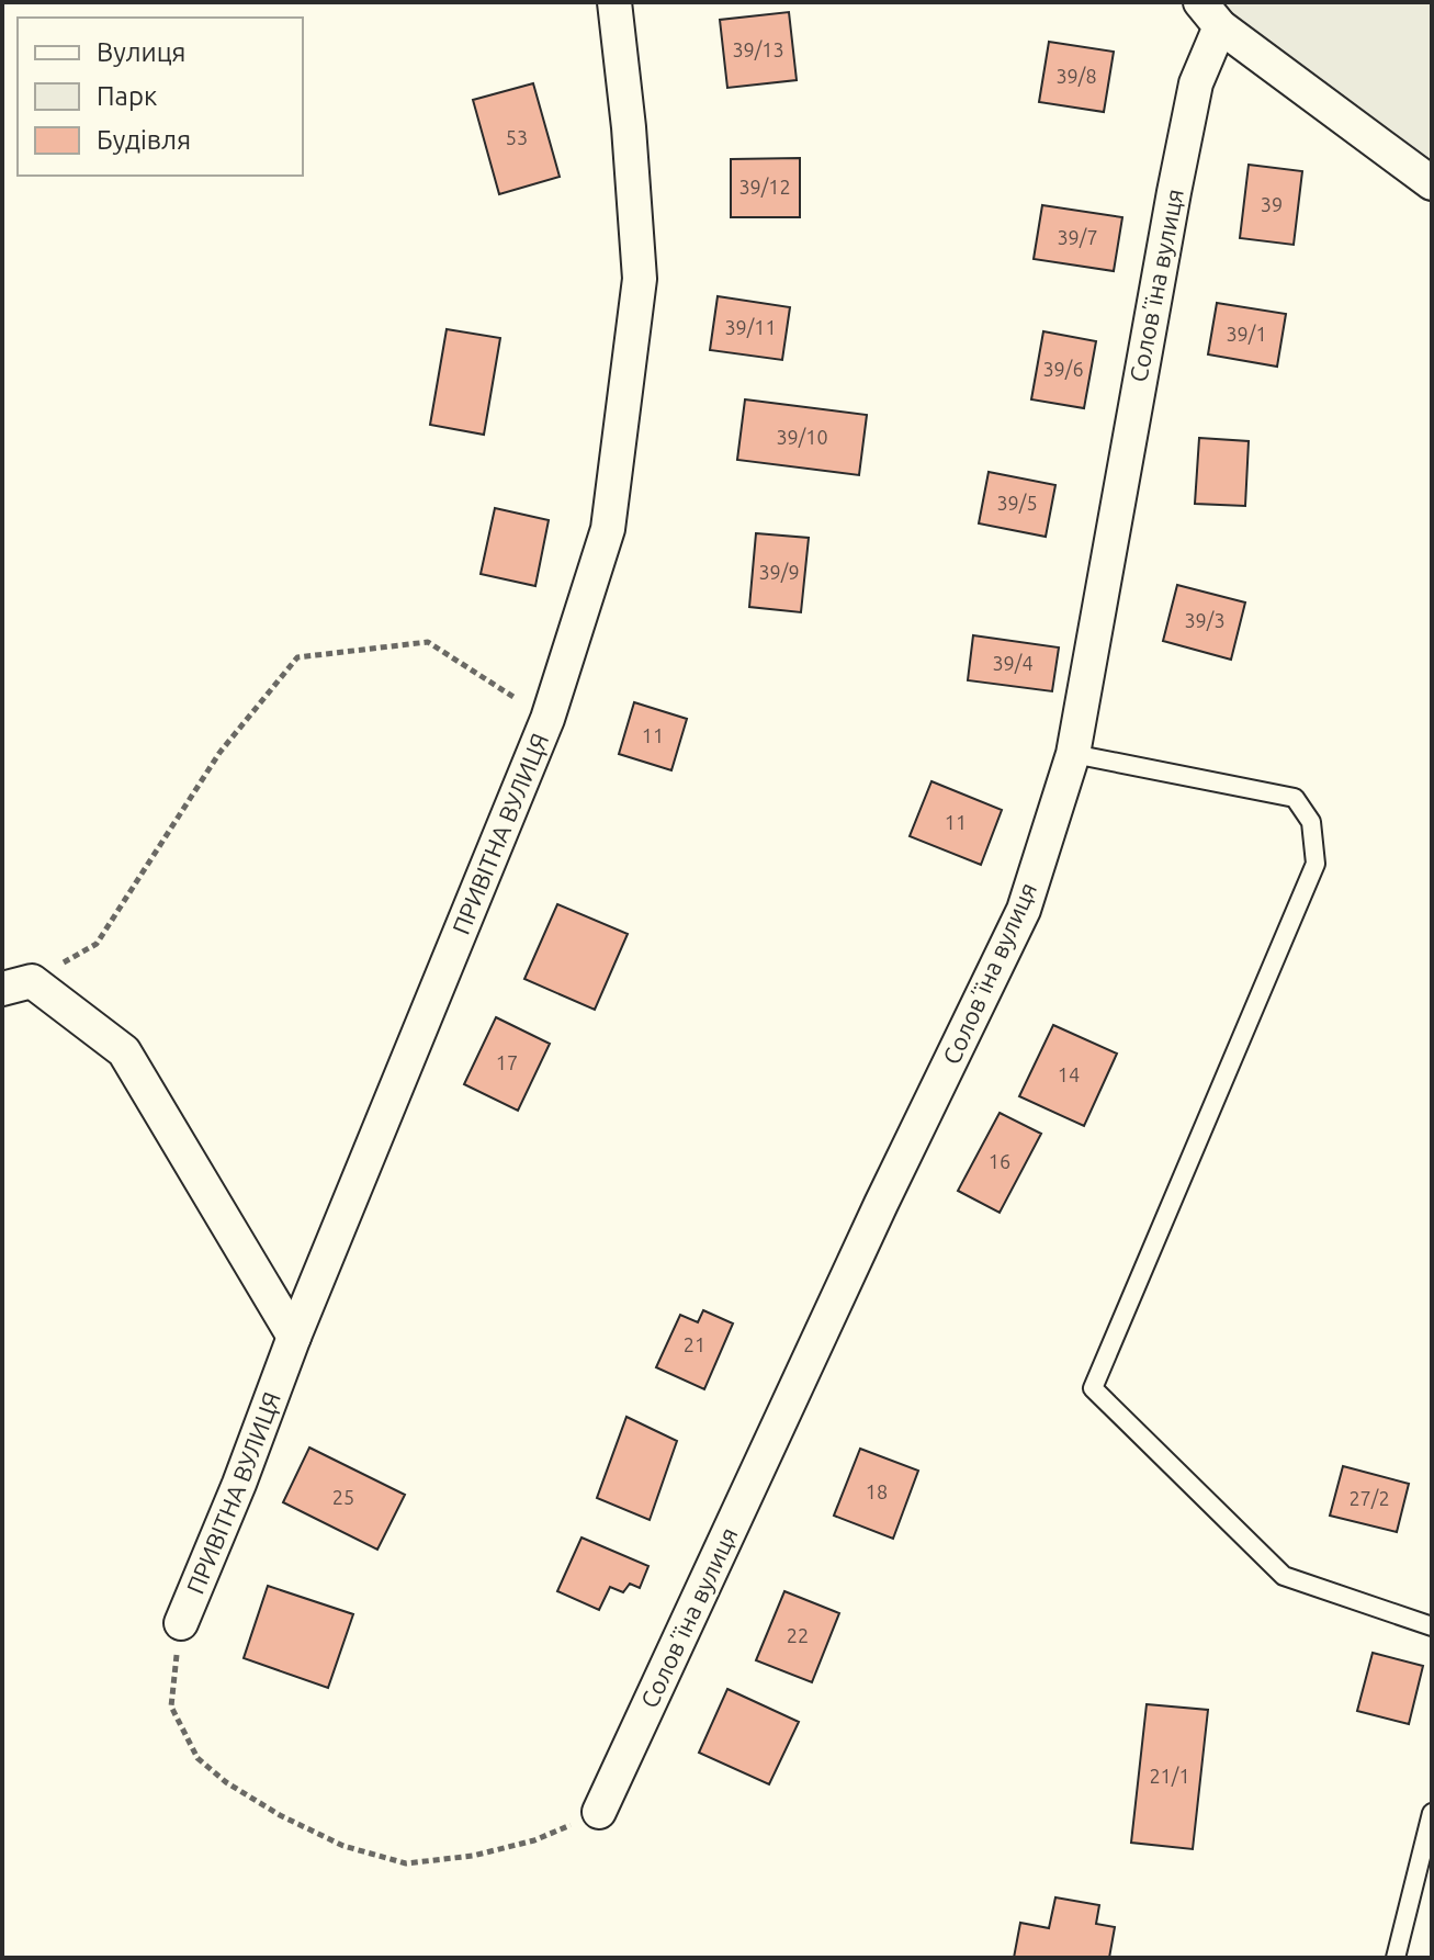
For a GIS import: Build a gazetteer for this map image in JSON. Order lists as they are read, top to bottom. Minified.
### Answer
{"streets":{"street":["Соловʼїна вулиця","ПРИВІТНА ВУЛИЦЯ"]},"house_numbers":["39/13","39/8","53","39/12","39","39/7","39/11","39/1","39/6","39/10","39/5","39/9","39/3","39/4","11","11","17","14","16","21","18","25","27/2","22","21/1"],"legend":["Вулиця","Парк","Будівля"]}
